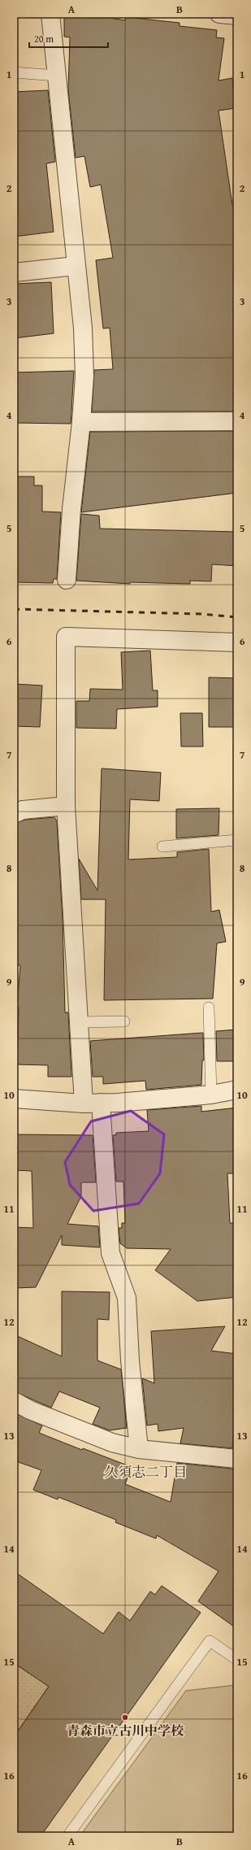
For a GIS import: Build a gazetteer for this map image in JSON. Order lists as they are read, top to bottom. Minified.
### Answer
{"districts":["久須志二丁目"],"places":["青森市立古川中学校"],"scale_bar":"20 m","grid":{"columns":["A","B"],"rows":["1","2","3","4","5","6","7","8","9","10","11","12","13","14","15","16"]}}
